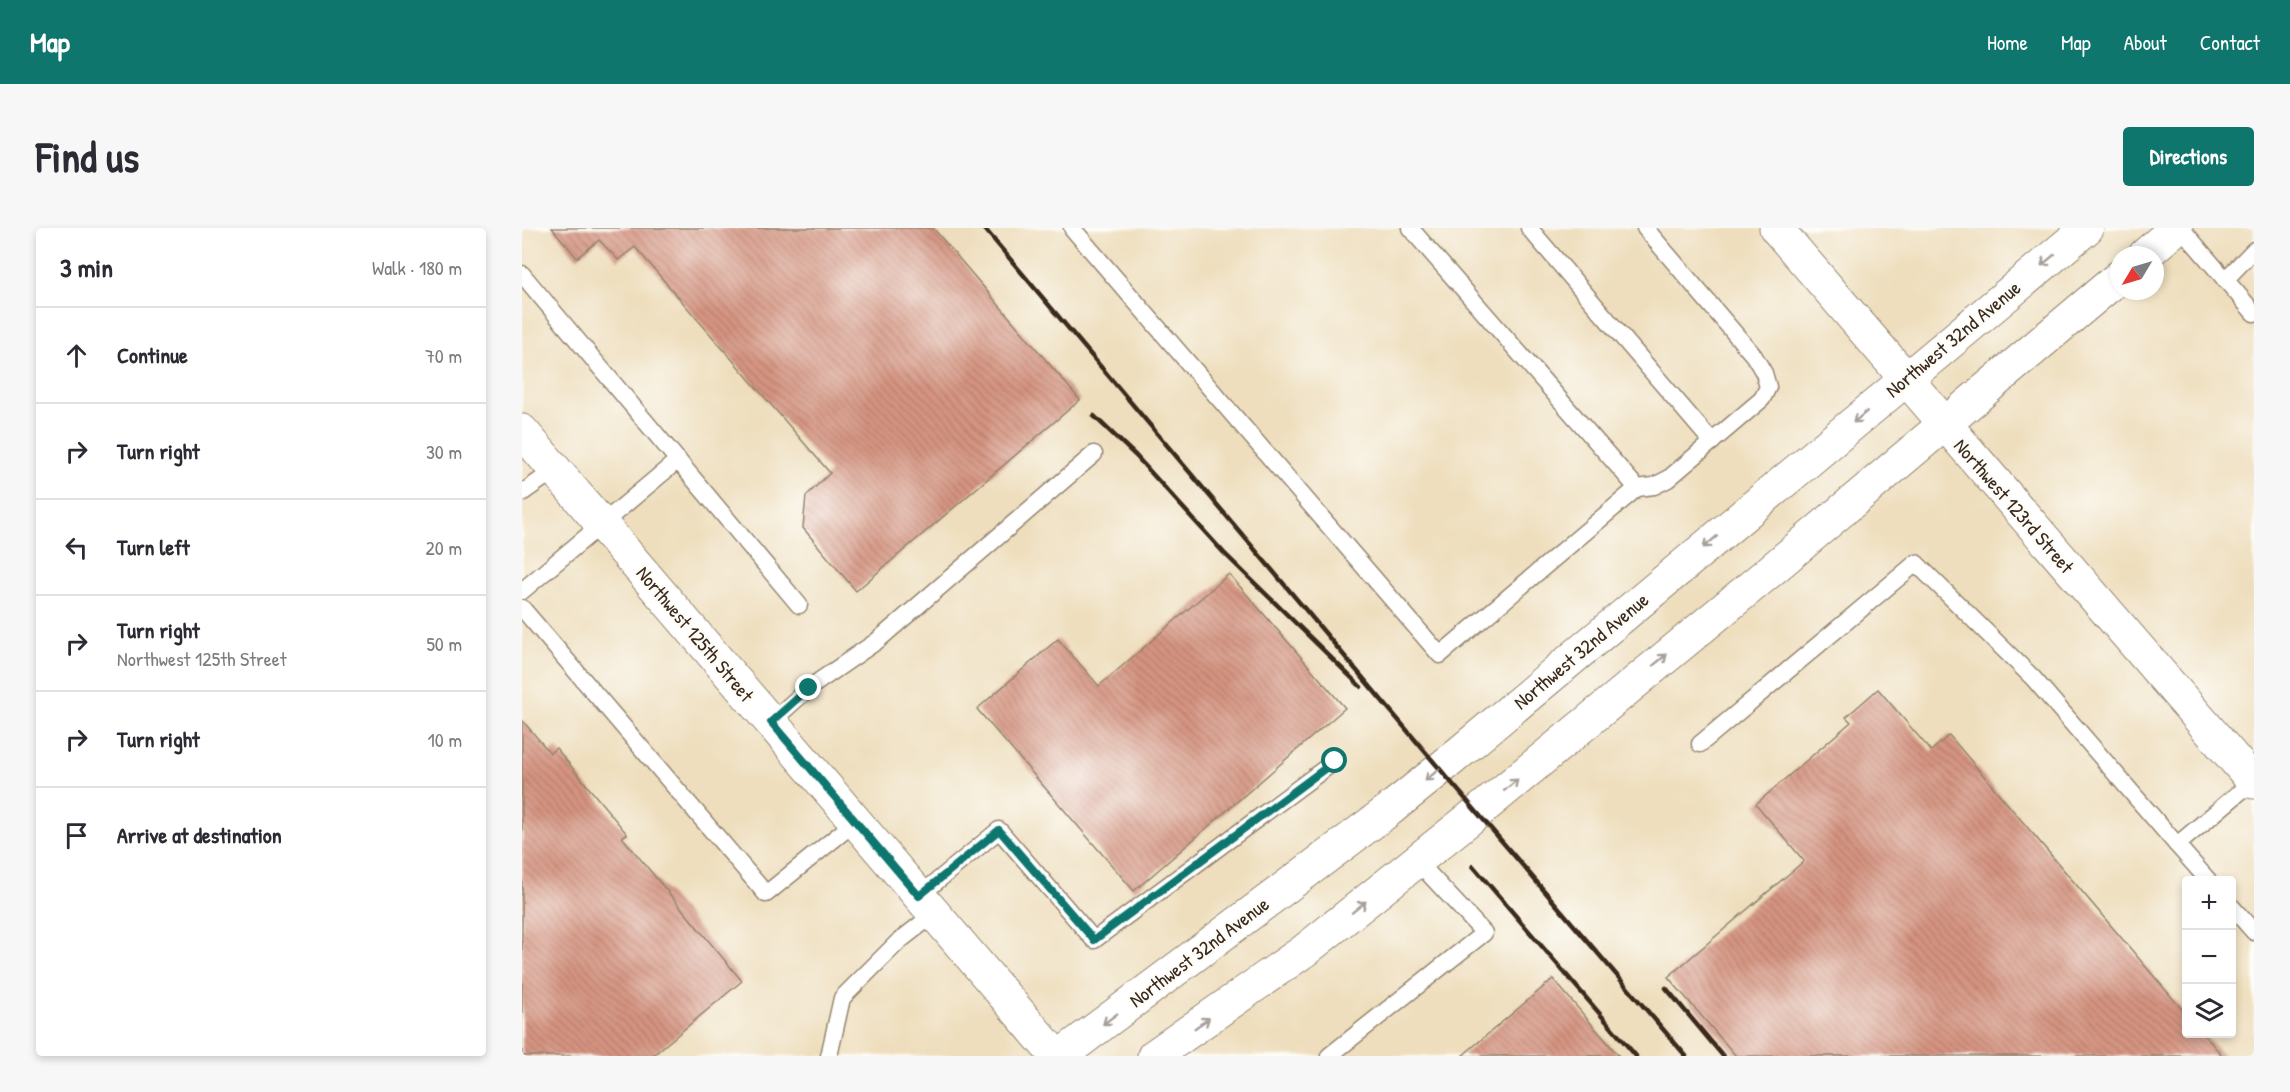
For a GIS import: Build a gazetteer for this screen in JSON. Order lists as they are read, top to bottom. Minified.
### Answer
{"streets":{"main road":["Northwest 32nd Avenue","Northwest 123rd Street","Northwest 125th Street"]},"crossings":[["Northwest 32nd Avenue","Northwest 123rd Street"],["Northwest 32nd Avenue","Northwest 125th Street"]],"north":"bottom left","page":{"header":"Map","nav":["Home","Map","About","Contact"],"buttons":"Directions","title":"Find us","heading":["3 min","Walk · 180 m"],"list":[["Continue","70 m"],["Turn right","30 m"],["Turn left","20 m"],["Turn right","Northwest 125th Street","50 m"],["Turn right","10 m"],"Arrive at destination"],"map_buttons":["+","−"]}}
